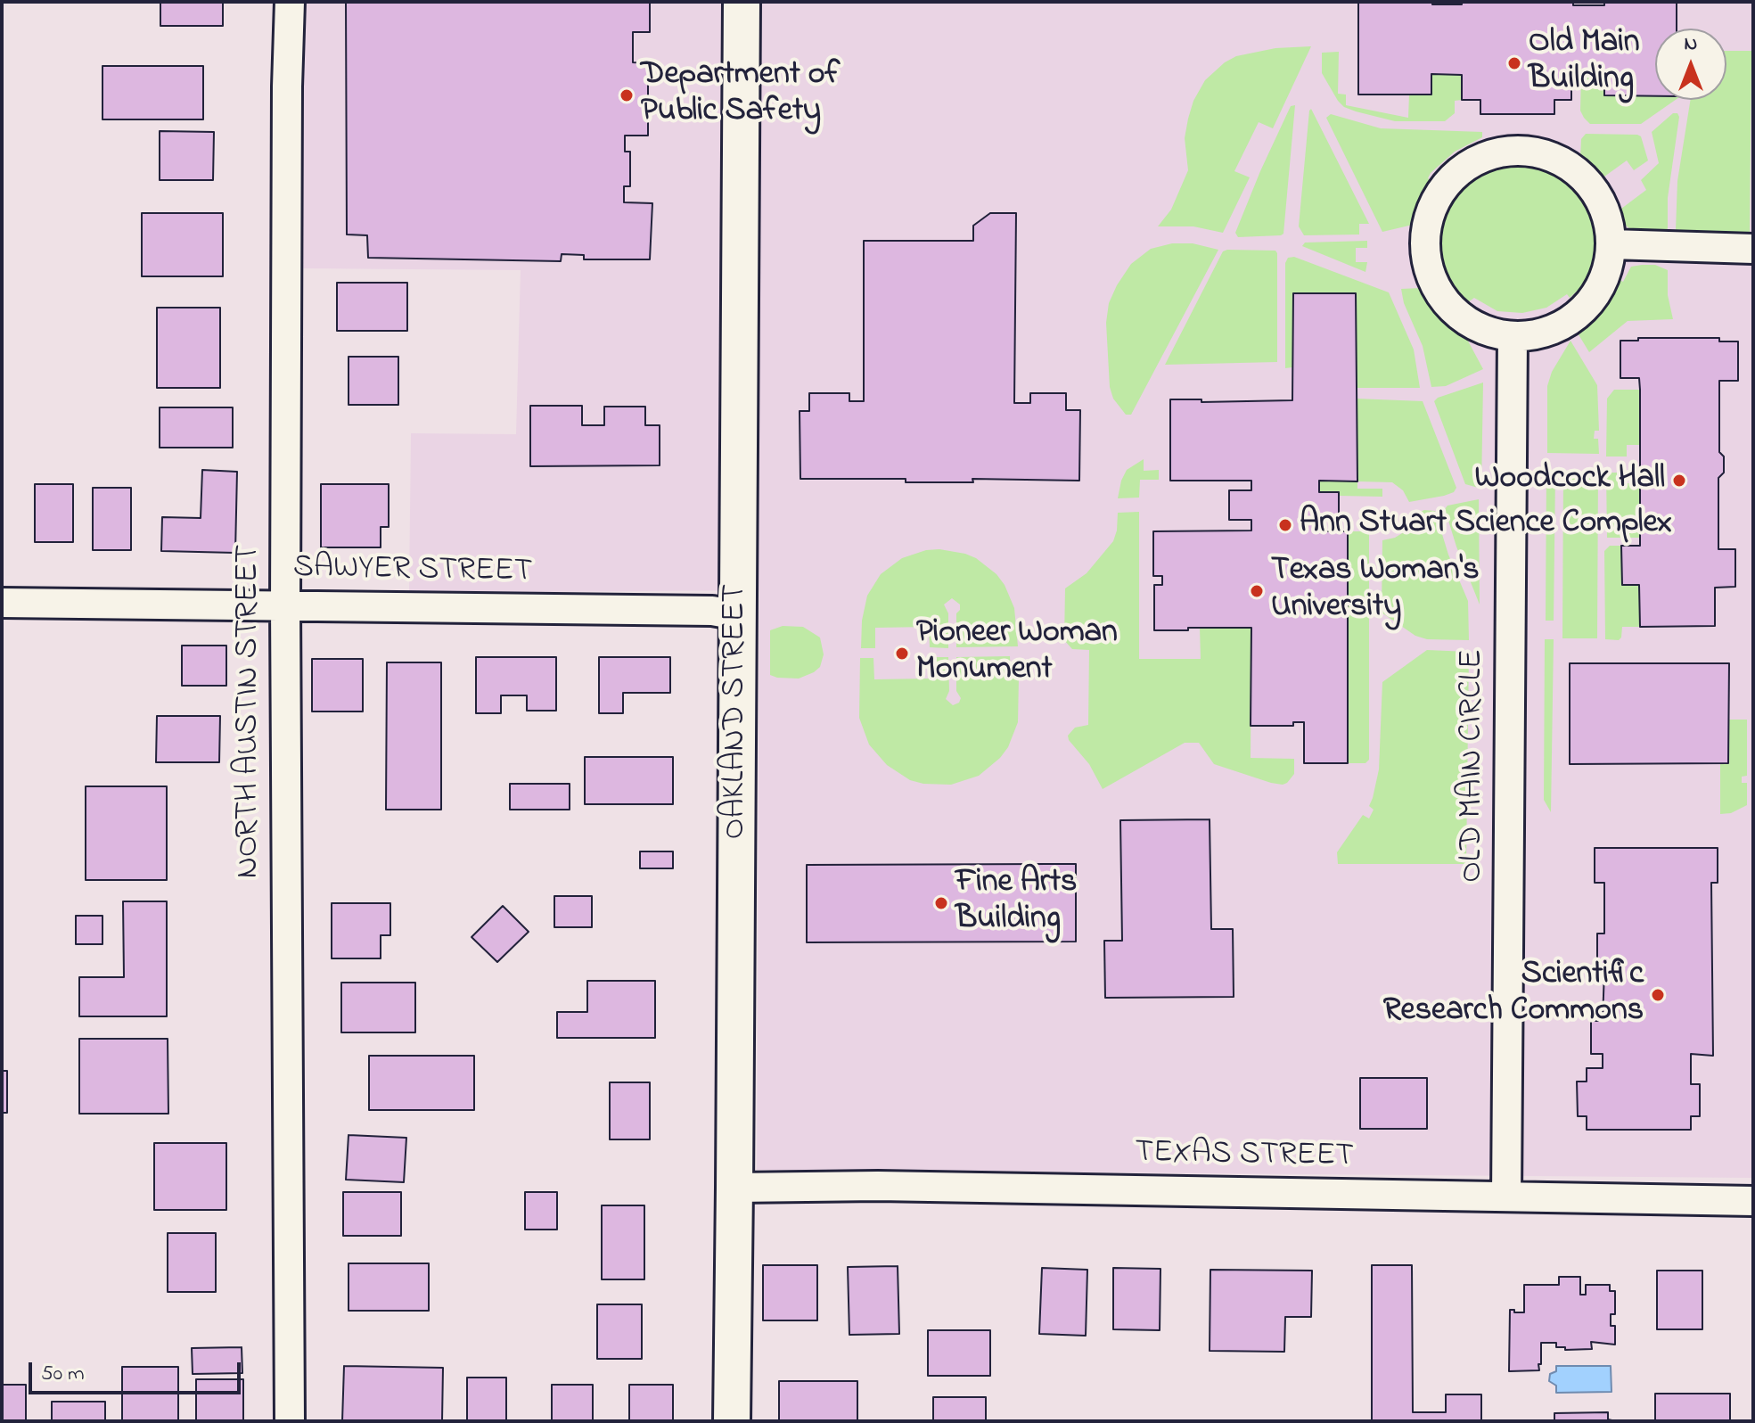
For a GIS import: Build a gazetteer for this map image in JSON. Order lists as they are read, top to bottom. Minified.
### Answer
{"streets":{"street":["SAWYER STREET","NORTH AUSTIN STREET","OAKLAND STREET","OLD MAIN CIRCLE","TEXAS STREET"]},"crossings":[["SAWYER STREET","NORTH AUSTIN STREET"],["SAWYER STREET","OAKLAND STREET"],["OAKLAND STREET","TEXAS STREET"],["OLD MAIN CIRCLE","TEXAS STREET"]],"places":["Old Main Building","Department of Public Safety","Woodcock Hall","Ann Stuart Science Complex","Texas Woman's University","Pioneer Woman Monument","Fine Arts Building","Scientific Research Commons"],"scale_bar":"50 m","north":"top"}
